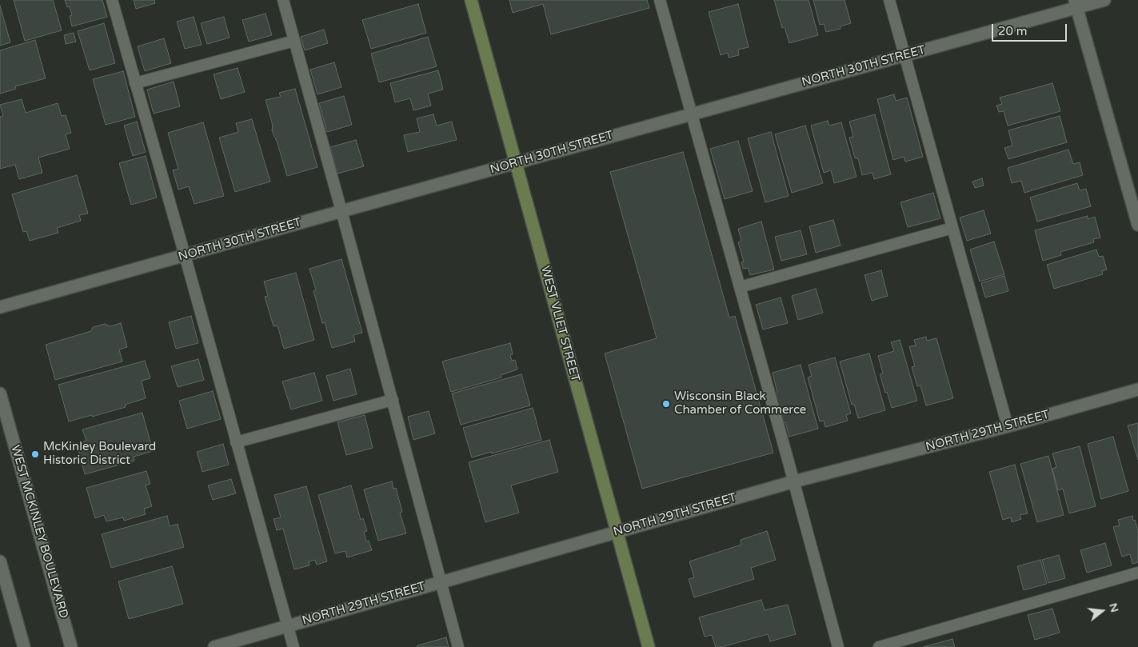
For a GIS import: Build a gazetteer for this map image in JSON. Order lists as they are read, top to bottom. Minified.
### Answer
{"streets":{"street":["NORTH 30TH STREET","WEST VLIET STREET","NORTH 29TH STREET","WEST MCKINLEY BOULEVARD"]},"crossings":[["NORTH 30TH STREET","WEST VLIET STREET"],["WEST VLIET STREET","NORTH 29TH STREET"]],"places":["Wisconsin Black Chamber of Commerce","McKinley Boulevard Historic District"],"scale_bar":"20 m","north":"right"}
